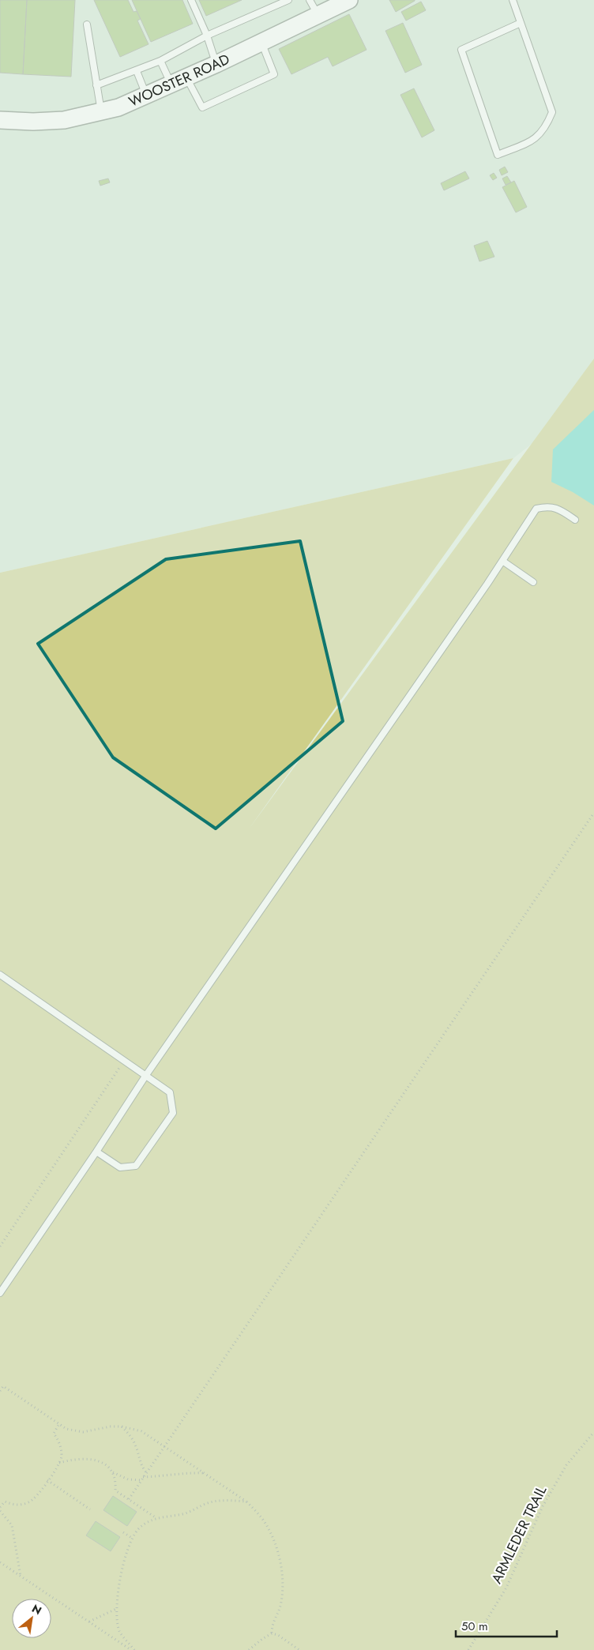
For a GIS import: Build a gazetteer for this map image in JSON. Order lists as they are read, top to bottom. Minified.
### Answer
{"streets":{"street":["WOOSTER ROAD"],"path":["ARMLEDER TRAIL"]},"scale_bar":"50 m","north":"top right"}
